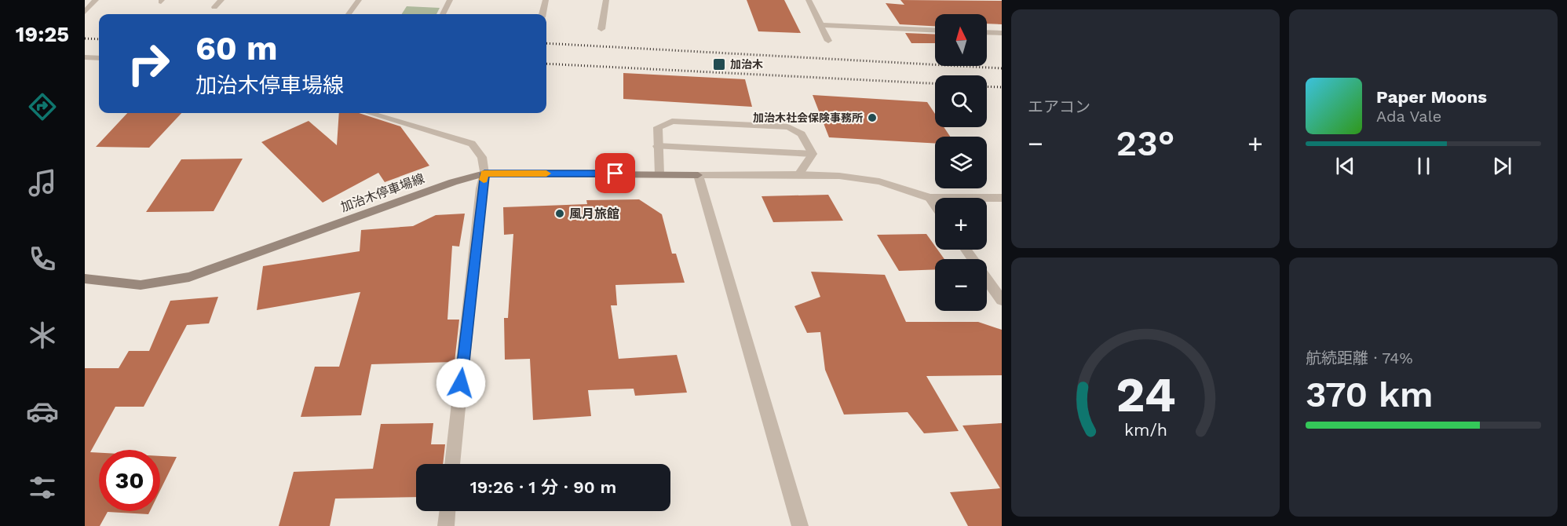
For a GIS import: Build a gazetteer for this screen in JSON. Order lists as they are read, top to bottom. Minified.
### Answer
{"streets":{"main road":["加治木停車場線"]},"places":{"transit":["加治木"],"other":["加治木社会保険事務所","風月旅館"]},"north":"top","page":{"tabs":"19:25","tile":["エアコン",["航続距離 · 74%","370 km"]],"map_buttons":["+","−"],"turn":["60 m","加治木停車場線"],"song":["Paper Moons","Ada Vale"],"heat":["−","23°","+"],"limit":"30","trip":"19:26 · 1 分 · 90 m","gauge":["24","km/h"]}}
